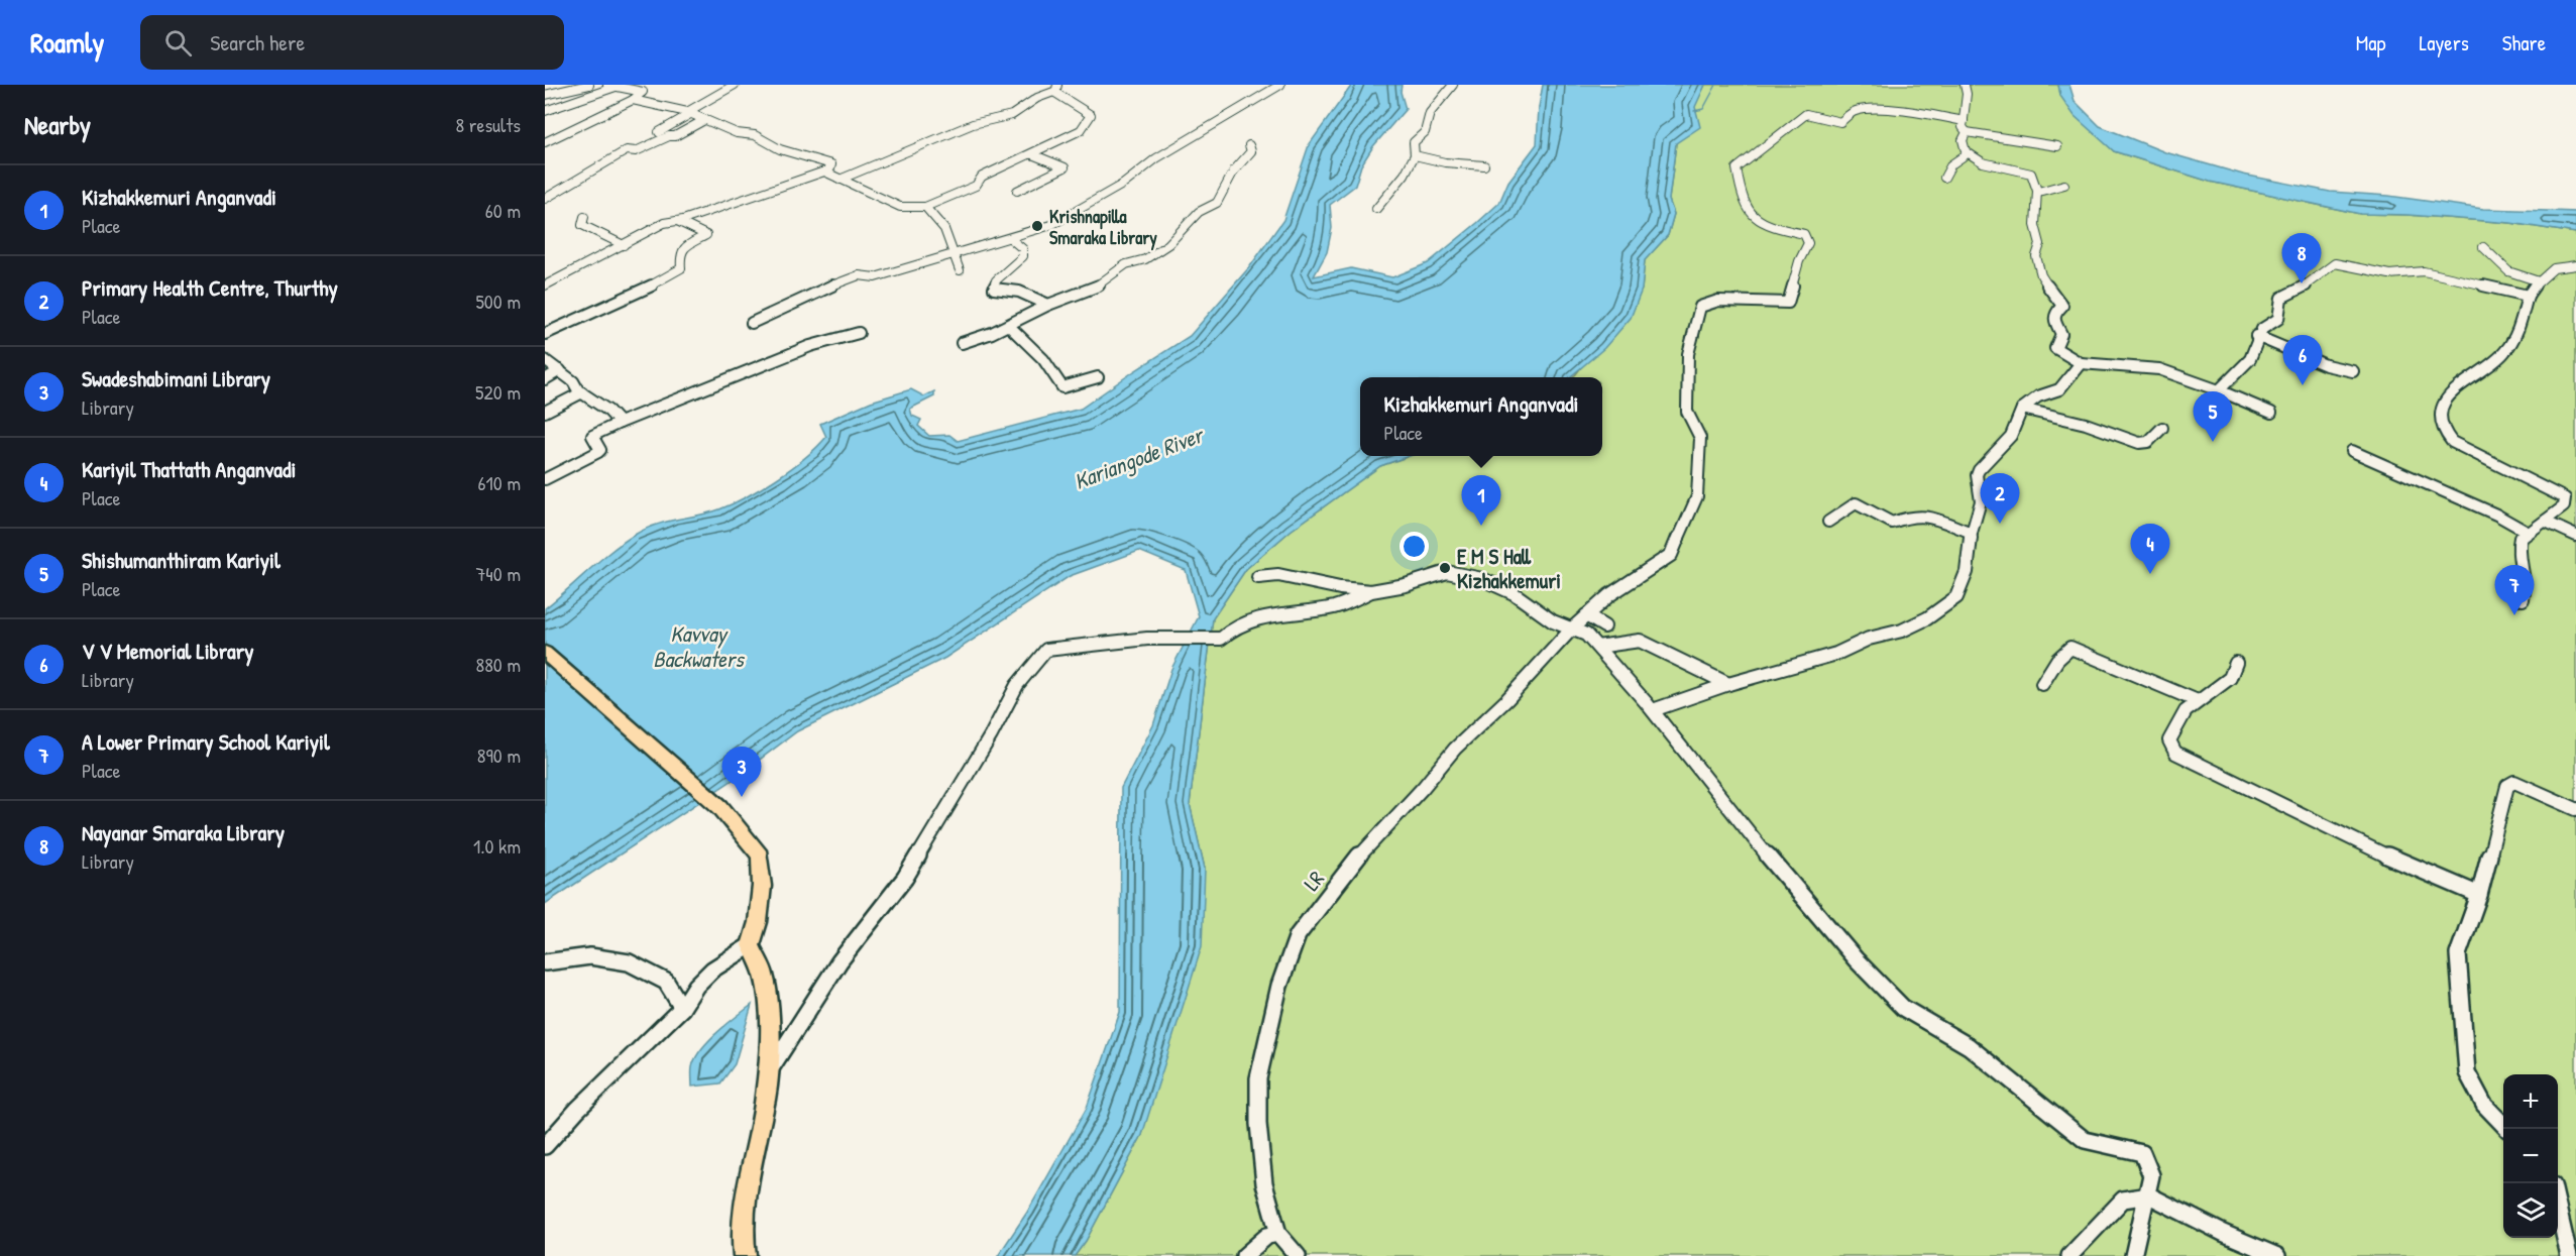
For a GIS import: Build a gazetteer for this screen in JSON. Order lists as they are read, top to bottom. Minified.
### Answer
{"streets":{"street":["LR"]},"water":["Kariangode River","Kavvay Backwaters"],"places":["Krishnapilla Smaraka Library","E M S Hall Kizhakkemuri"],"page":{"header":"Roamly","search":"Search here","nav":["Map","Layers","Share"],"heading":["Nearby","8 results"],"list":[{"mark":"1","name":"Kizhakkemuri Anganvadi","note":"Place","value":"60 m"},{"mark":"2","name":"Primary Health Centre, Thurthy","note":"Place","value":"500 m"},{"mark":"3","name":"Swadeshabimani Library","note":"Library","value":"520 m"},{"mark":"4","name":"Kariyil Thattath Anganvadi","note":"Place","value":"610 m"},{"mark":"5","name":"Shishumanthiram Kariyil","note":"Place","value":"740 m"},{"mark":"6","name":"V V Memorial Library","note":"Library","value":"880 m"},{"mark":"7","name":"A Lower Primary School Kariyil","note":"Place","value":"890 m"},{"mark":"8","name":"Nayanar Smaraka Library","note":"Library","value":"1.0 km"}],"pins":["8","6","5","2","1","4","7","3"],"popup":["Kizhakkemuri Anganvadi","Place"],"map_buttons":["+","−"]}}
